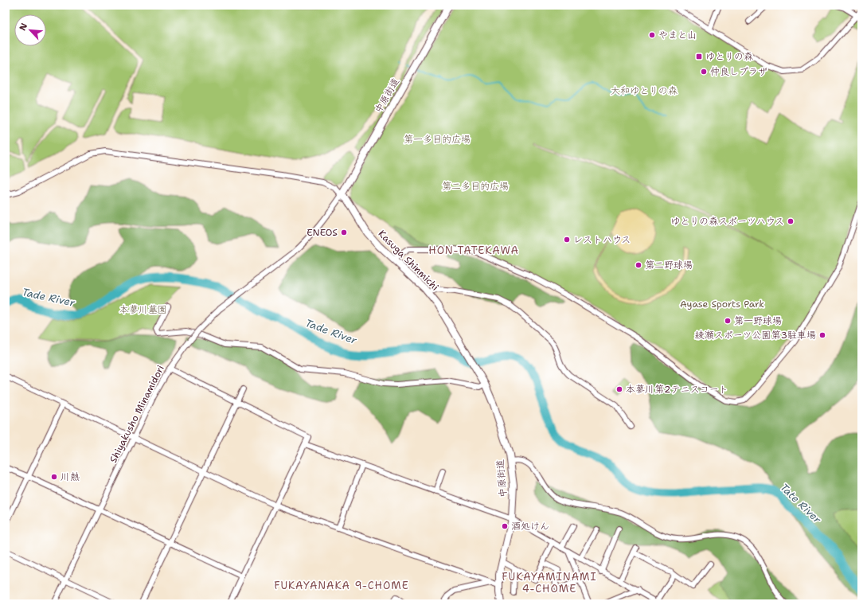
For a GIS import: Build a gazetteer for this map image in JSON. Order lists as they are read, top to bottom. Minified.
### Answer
{"streets":{"main road":["中原街道","Kasuga Shinmichi"],"street":["Shiyakusho Minamidori"]},"crossings":[["中原街道","Kasuga Shinmichi"],["中原街道","Shiyakusho Minamidori"],["Kasuga Shinmichi","Shiyakusho Minamidori"]],"districts":["HON-TATEKAWA","FUKAYAMINAMI 4-CHOME","FUKAYANAKA 9-CHOME"],"water":["Tade River","Tate River"],"parks":["大和ゆとりの森","第一多目的広場","第二多目的広場","Ayase Sports Park","本蓼川墓園"],"places":{"other":["やまと山","仲良しプラザ","ゆとりの森スポーツハウス","ENEOS","レストハウス","第二野球場","第一野球場","綾瀬スポーツ公園第3駐車場","本蓼川第2テニスコート","川熱","酒処けん"],"transit":["ゆとりの森"]},"north":"top left"}
